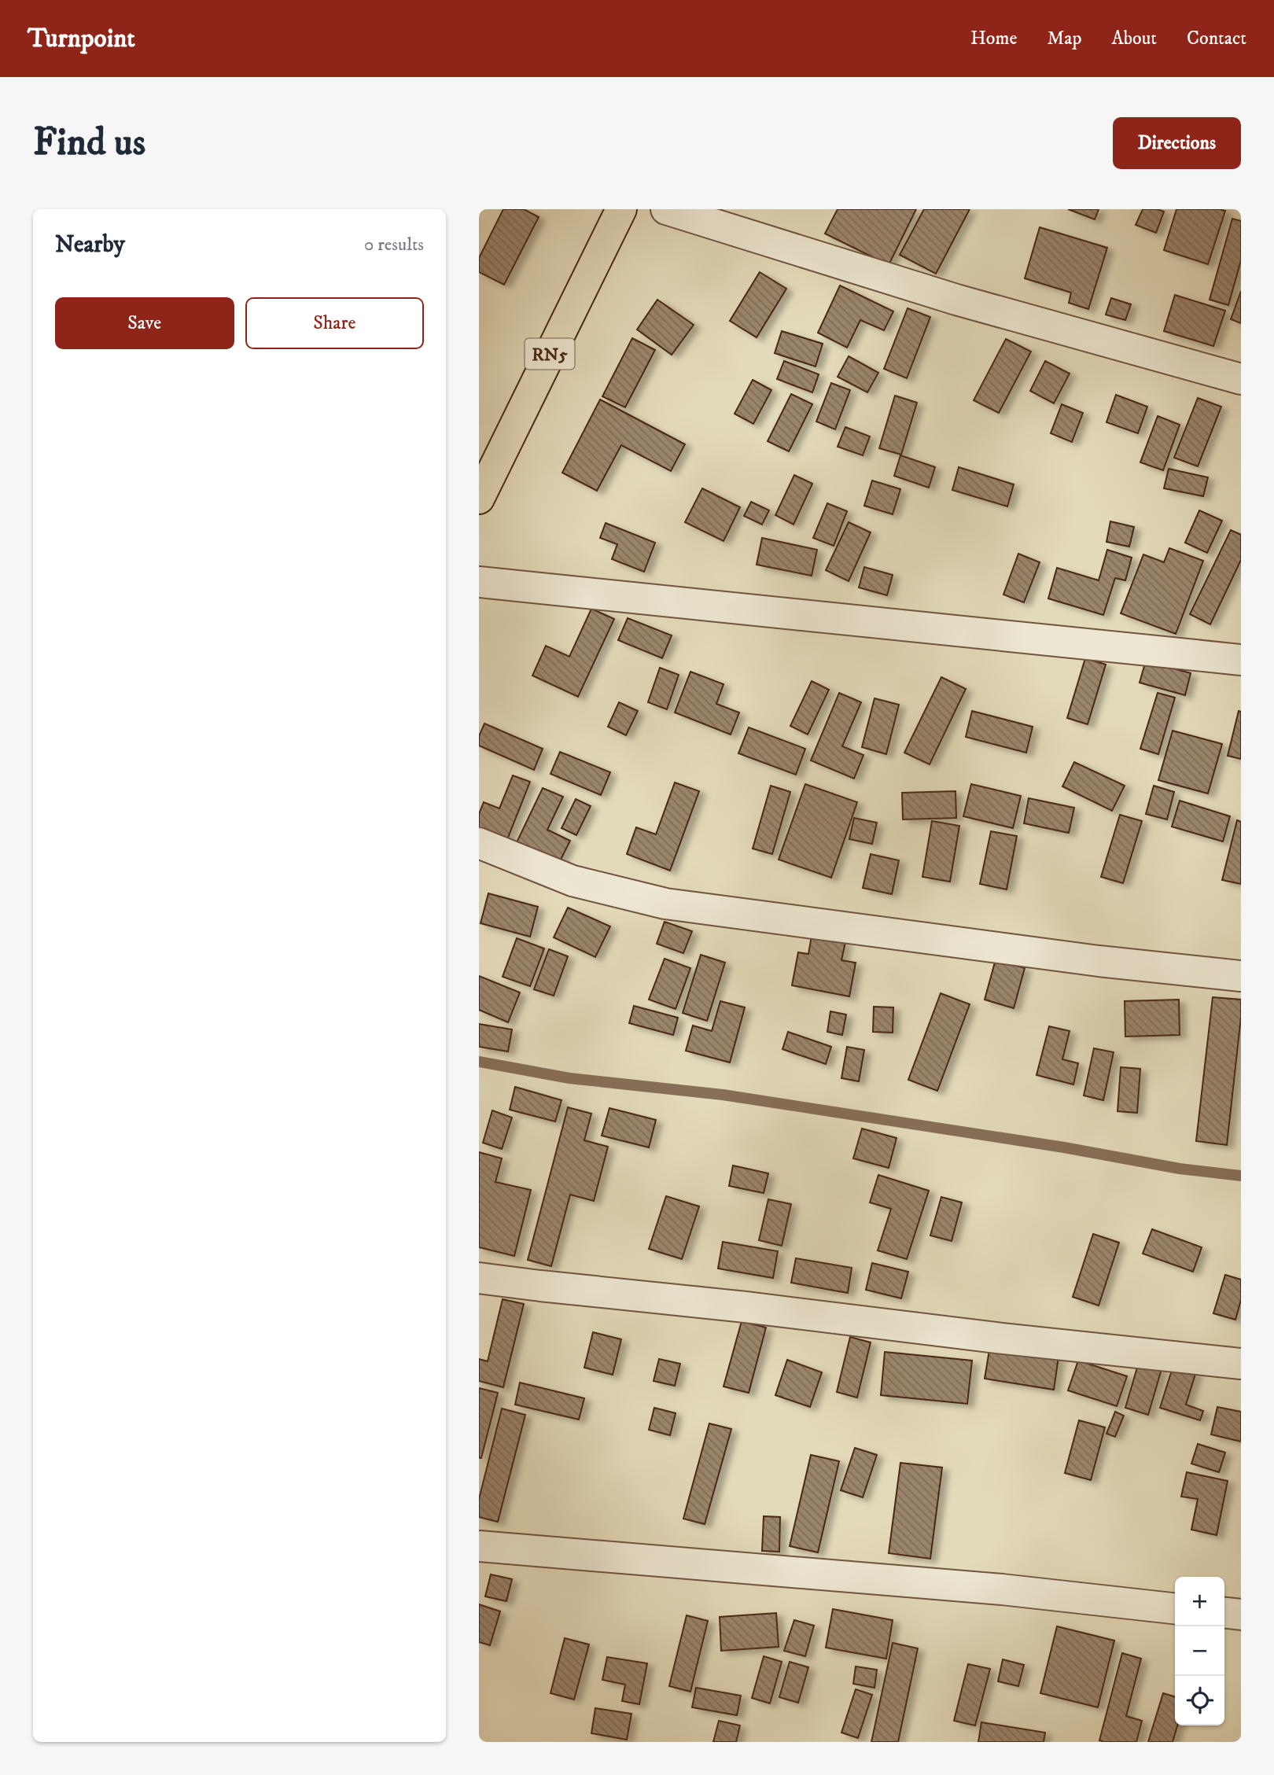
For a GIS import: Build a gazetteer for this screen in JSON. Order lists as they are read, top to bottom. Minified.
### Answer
{"streets":{"highway":["RN5"]},"page":{"header":"Turnpoint","nav":["Home","Map","About","Contact"],"buttons":["Directions",["Save","Share"]],"title":"Find us","heading":["Nearby","0 results"],"map_buttons":["+","−"]}}
